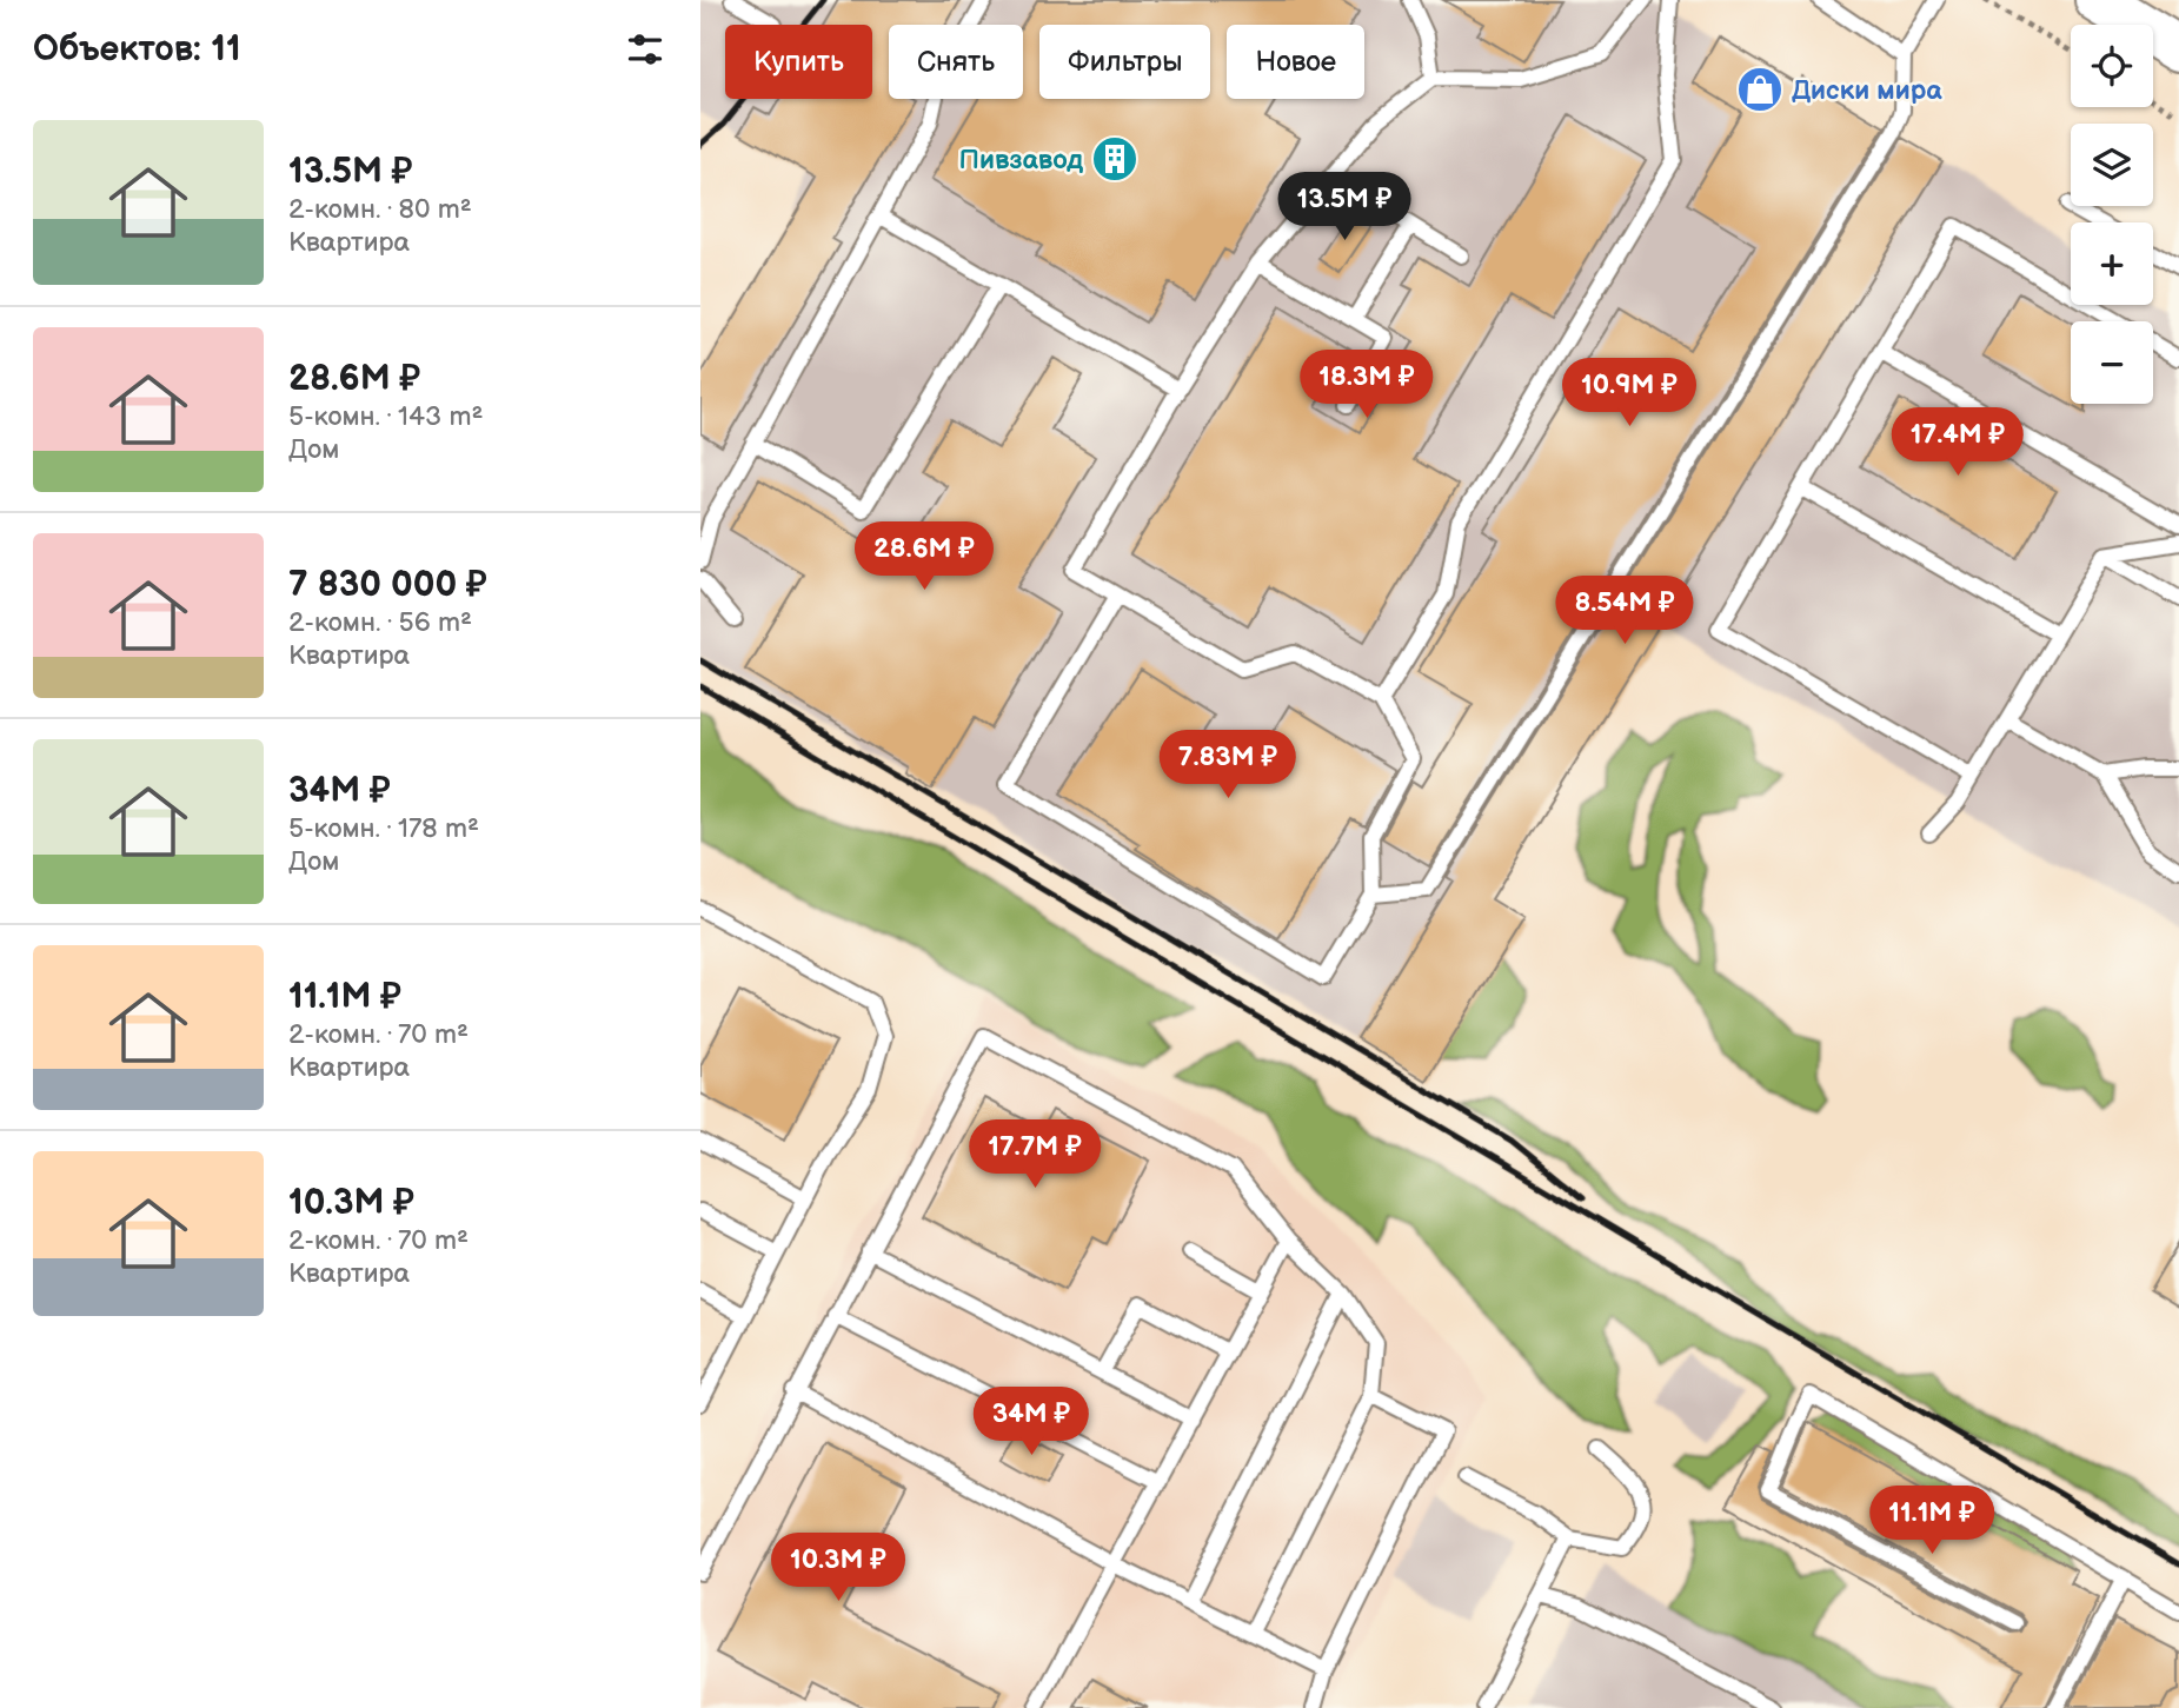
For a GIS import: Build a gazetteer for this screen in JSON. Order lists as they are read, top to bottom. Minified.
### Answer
{"places":{"shop":["Диски мира"],"building":["Пивзавод"]},"page":{"heading":"Объектов: 11","map_buttons":["+","−"],"chip":["Купить","Снять","Фильтры","Новое"],"list":[{"name":"13.5M ₽","note":"2-комн. · 80 m² · Квартира"},{"name":"28.6M ₽","note":"5-комн. · 143 m² · Дом"},{"name":"7 830 000 ₽","note":"2-комн. · 56 m² · Квартира"},{"name":"34M ₽","note":"5-комн. · 178 m² · Дом"},{"name":"11.1M ₽","note":"2-комн. · 70 m² · Квартира"},{"name":"10.3M ₽","note":"2-комн. · 70 m² · Квартира"}],"price":["13.5M ₽","18.3M ₽","10.9M ₽","17.4M ₽","28.6M ₽","8.54M ₽","7.83M ₽","17.7M ₽","34M ₽","11.1M ₽","10.3M ₽"]}}
